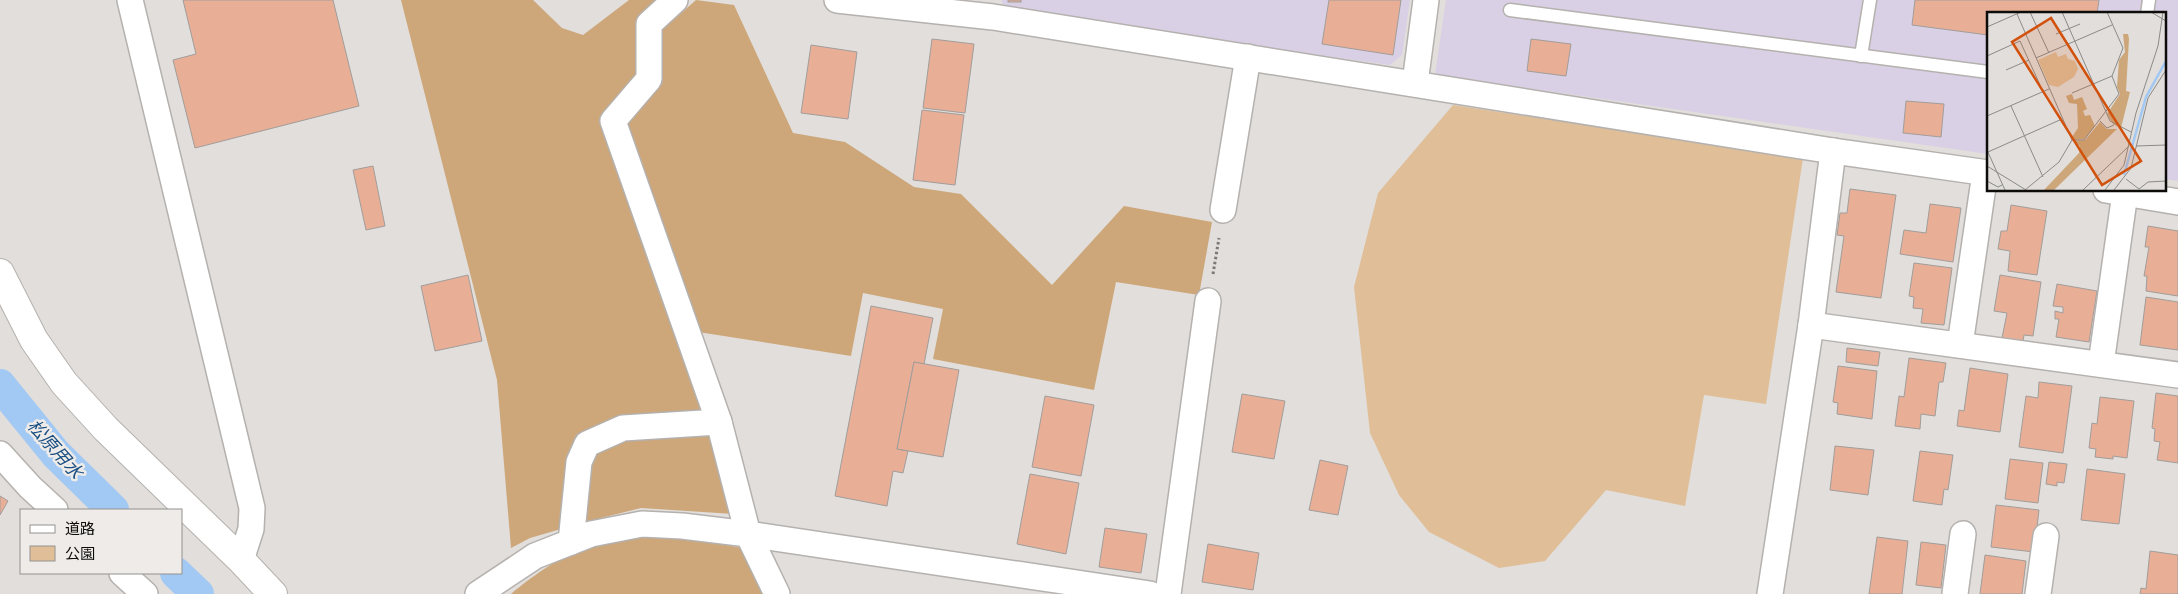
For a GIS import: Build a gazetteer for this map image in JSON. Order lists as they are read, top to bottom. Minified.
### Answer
{"water":["松原用水"],"legend":["道路","公園"]}
